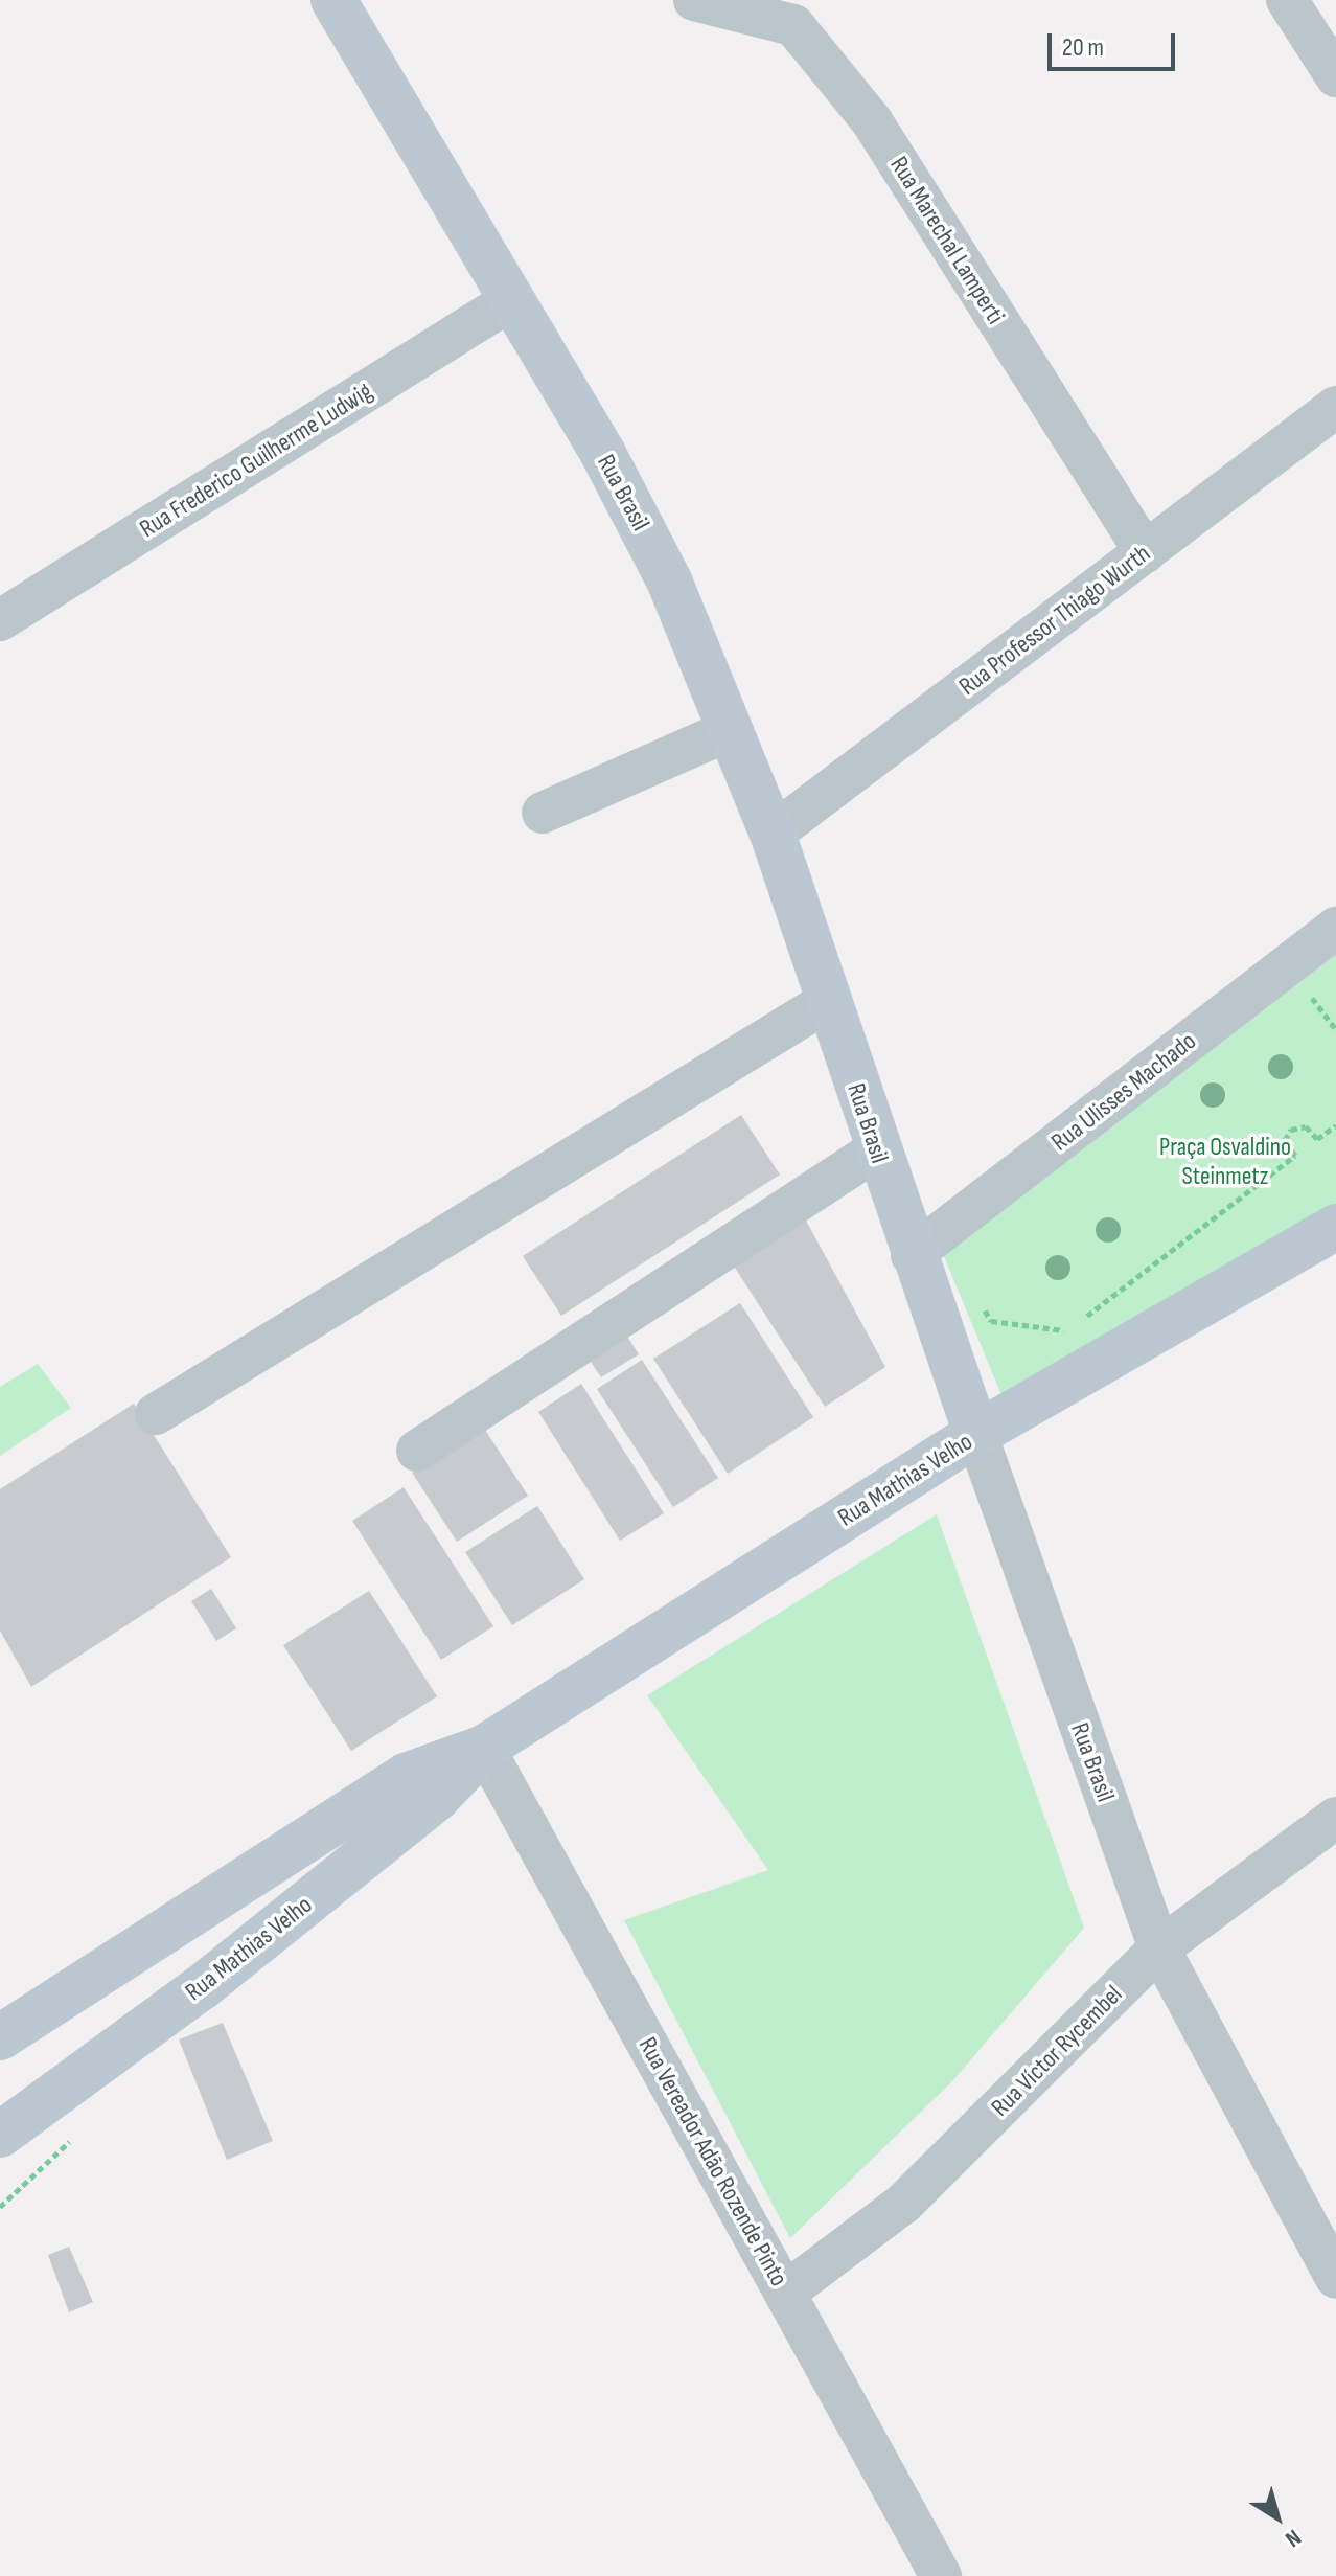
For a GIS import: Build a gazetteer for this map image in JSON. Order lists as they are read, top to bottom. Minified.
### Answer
{"streets":{"street":["Rua Marechal Lamperti","Rua Frederico Guilherme Ludwig","Rua Brasil","Rua Professor Thiago Wurth","Rua Ulisses Machado","Rua Mathias Velho","Rua Víctor Rycembel","Rua Vereador Adão Rozende Pinto"]},"crossings":[["Rua Marechal Lamperti","Rua Professor Thiago Wurth"],["Rua Frederico Guilherme Ludwig","Rua Brasil"],["Rua Brasil","Rua Professor Thiago Wurth"],["Rua Brasil","Rua Ulisses Machado"],["Rua Brasil","Rua Mathias Velho"],["Rua Brasil","Rua Víctor Rycembel"],["Rua Mathias Velho","Rua Vereador Adão Rozende Pinto"],["Rua Víctor Rycembel","Rua Vereador Adão Rozende Pinto"]],"parks":["Praça Osvaldino Steinmetz"],"scale_bar":"20 m","north":"bottom right"}
